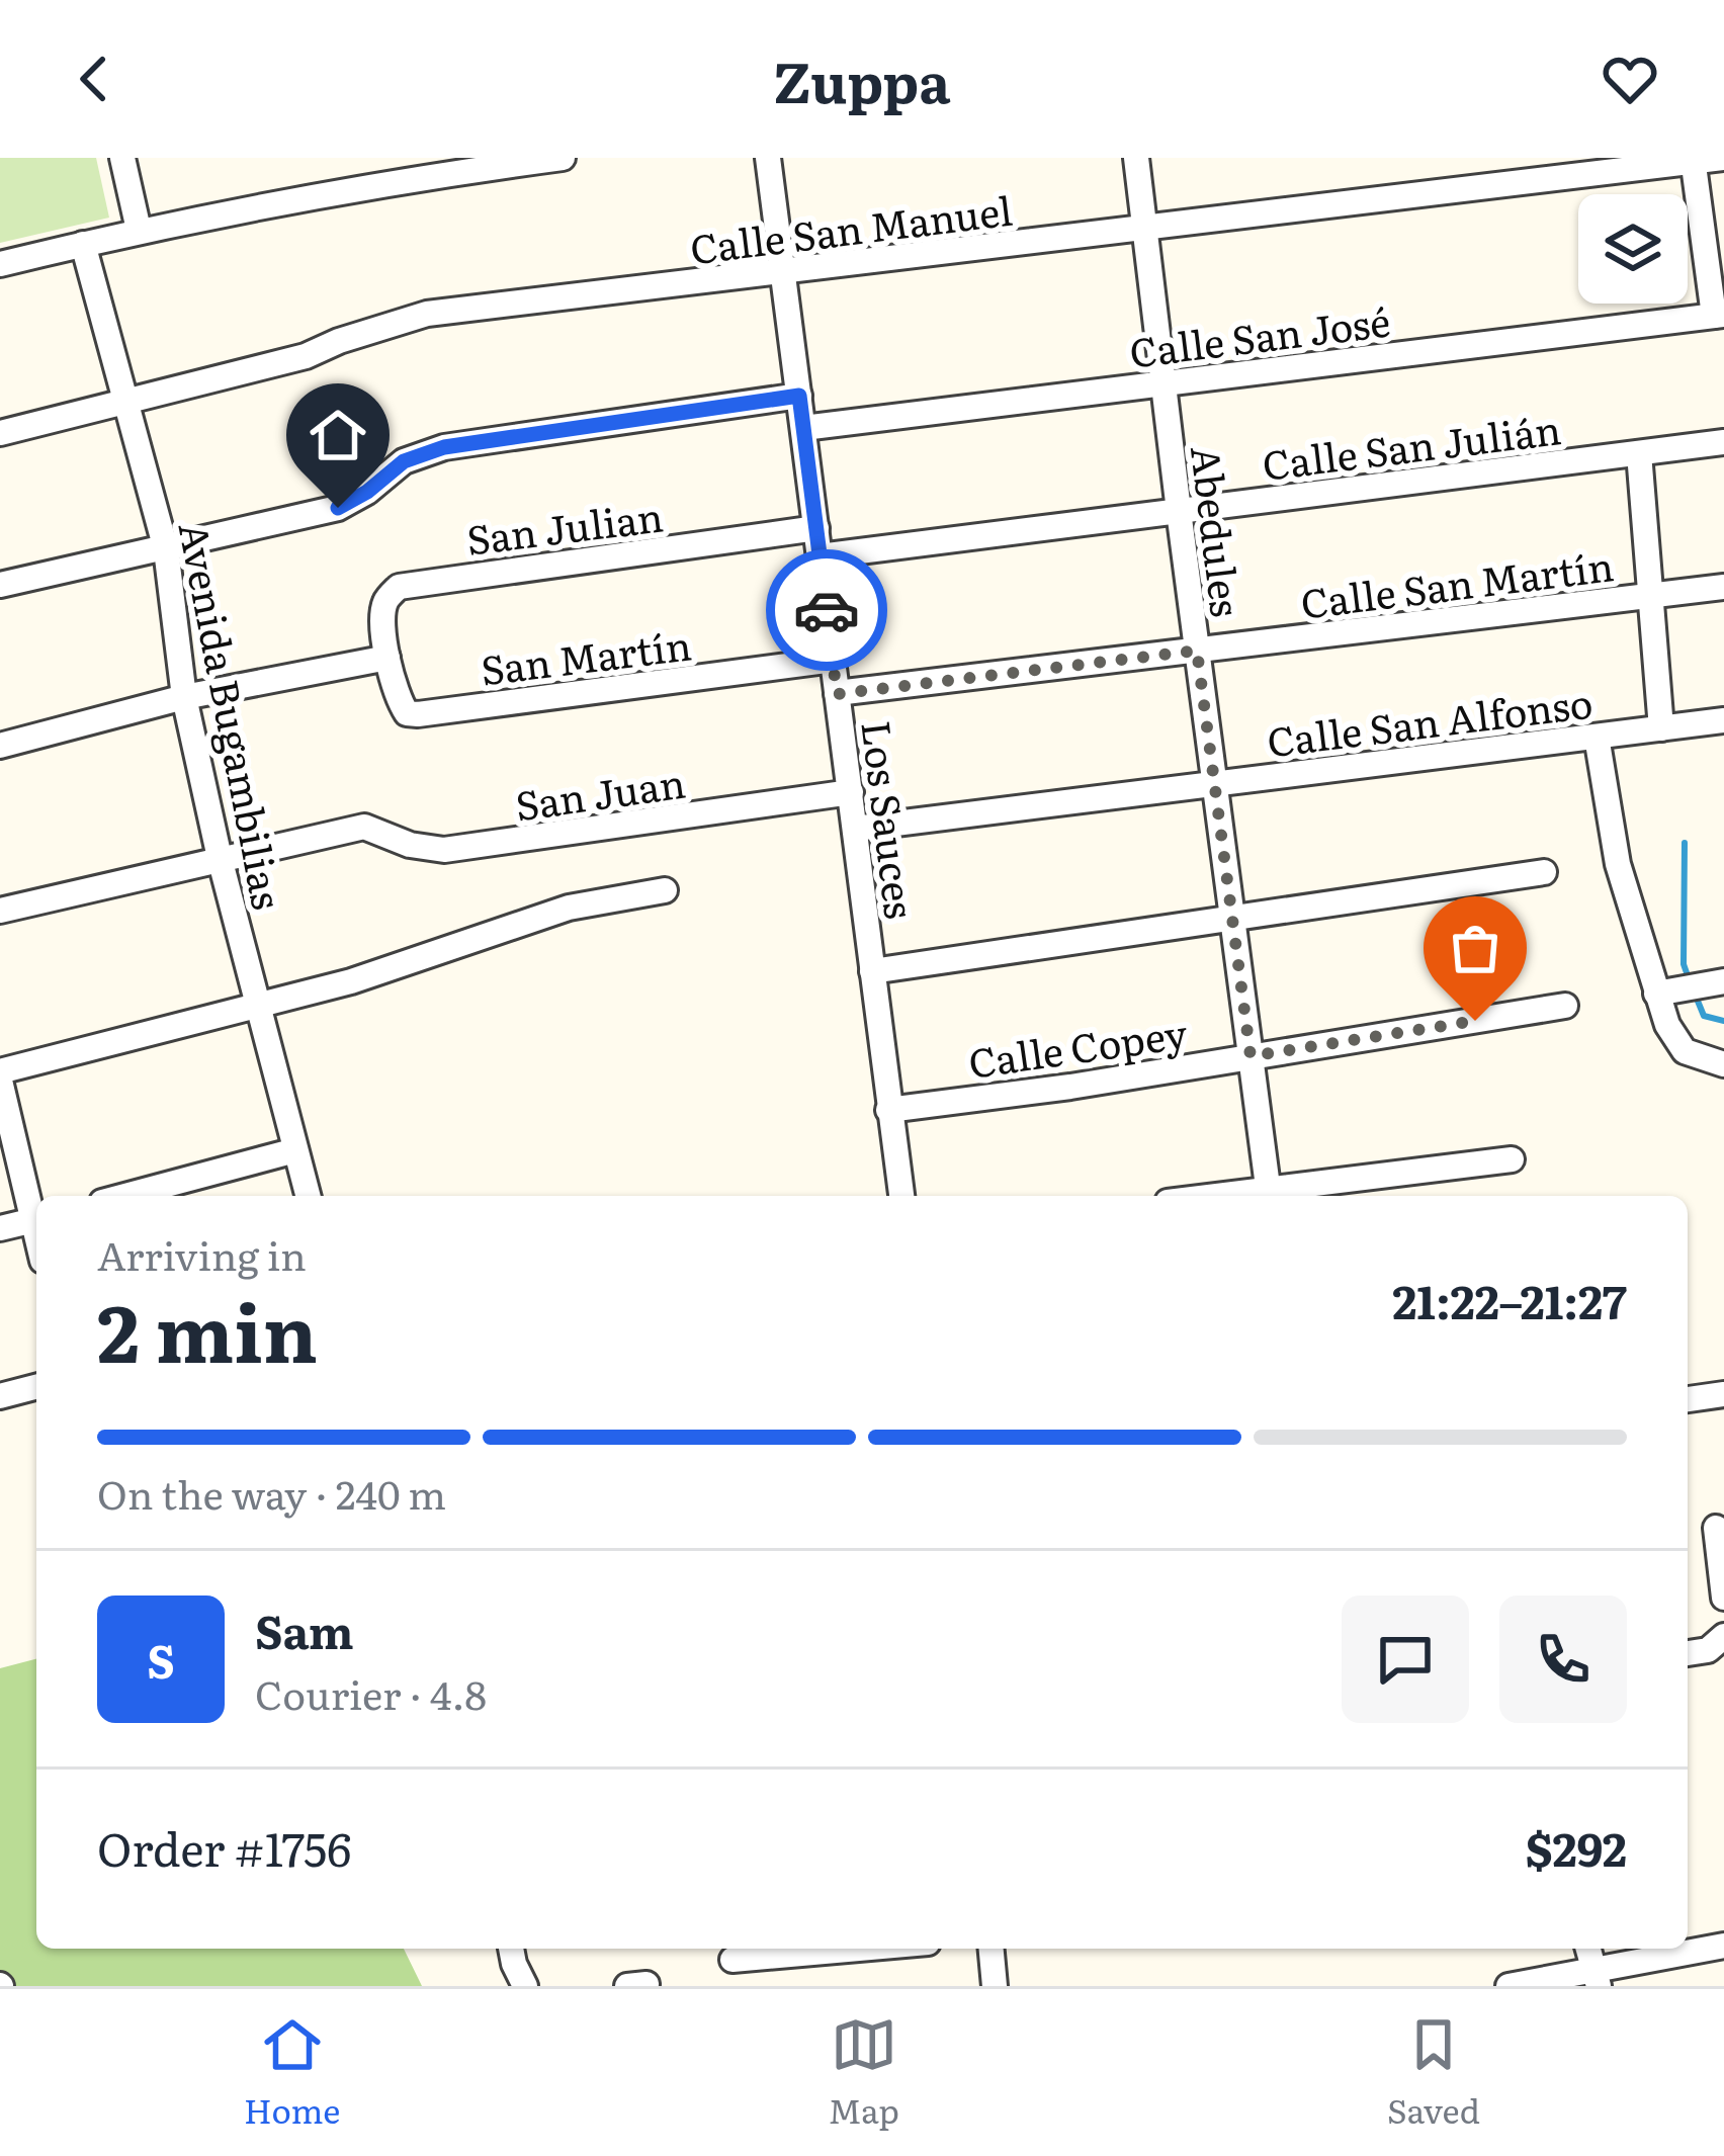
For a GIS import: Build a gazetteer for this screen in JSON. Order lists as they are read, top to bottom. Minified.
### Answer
{"streets":{"street":["Calle San Manuel","Calle San José","Calle San Julián","San Julian","Abedules","Calle San Martín","San Martín","Avenida Bugambilias","Calle San Alfonso","San Juan","Los Sauces","Calle Copey"]},"crossings":[["Calle San Manuel","Abedules"],["Calle San Manuel","Avenida Bugambilias"],["Calle San Manuel","Los Sauces"],["Calle San José","Abedules"],["Calle San José","Los Sauces"],["Calle San Julián","Abedules"],["Calle San Julián","Los Sauces"],["San Julian","San Martín"],["San Julian","Los Sauces"],["Abedules","Calle San Martín"],["Abedules","Calle San Alfonso"],["Abedules","Calle Copey"],["Calle San Martín","Los Sauces"],["San Martín","Los Sauces"],["Avenida Bugambilias","San Juan"],["Calle San Alfonso","Los Sauces"],["San Juan","Los Sauces"],["Los Sauces","Calle Copey"]],"page":{"header":"Zuppa","heading":["2 min","Arriving in","21:22–21:27"],"panel":["Sam","Courier · 4.8","Order #1756","$292"],"bar":"On the way · 240 m","round":"S","tabs":["Home","Map","Saved"]}}
